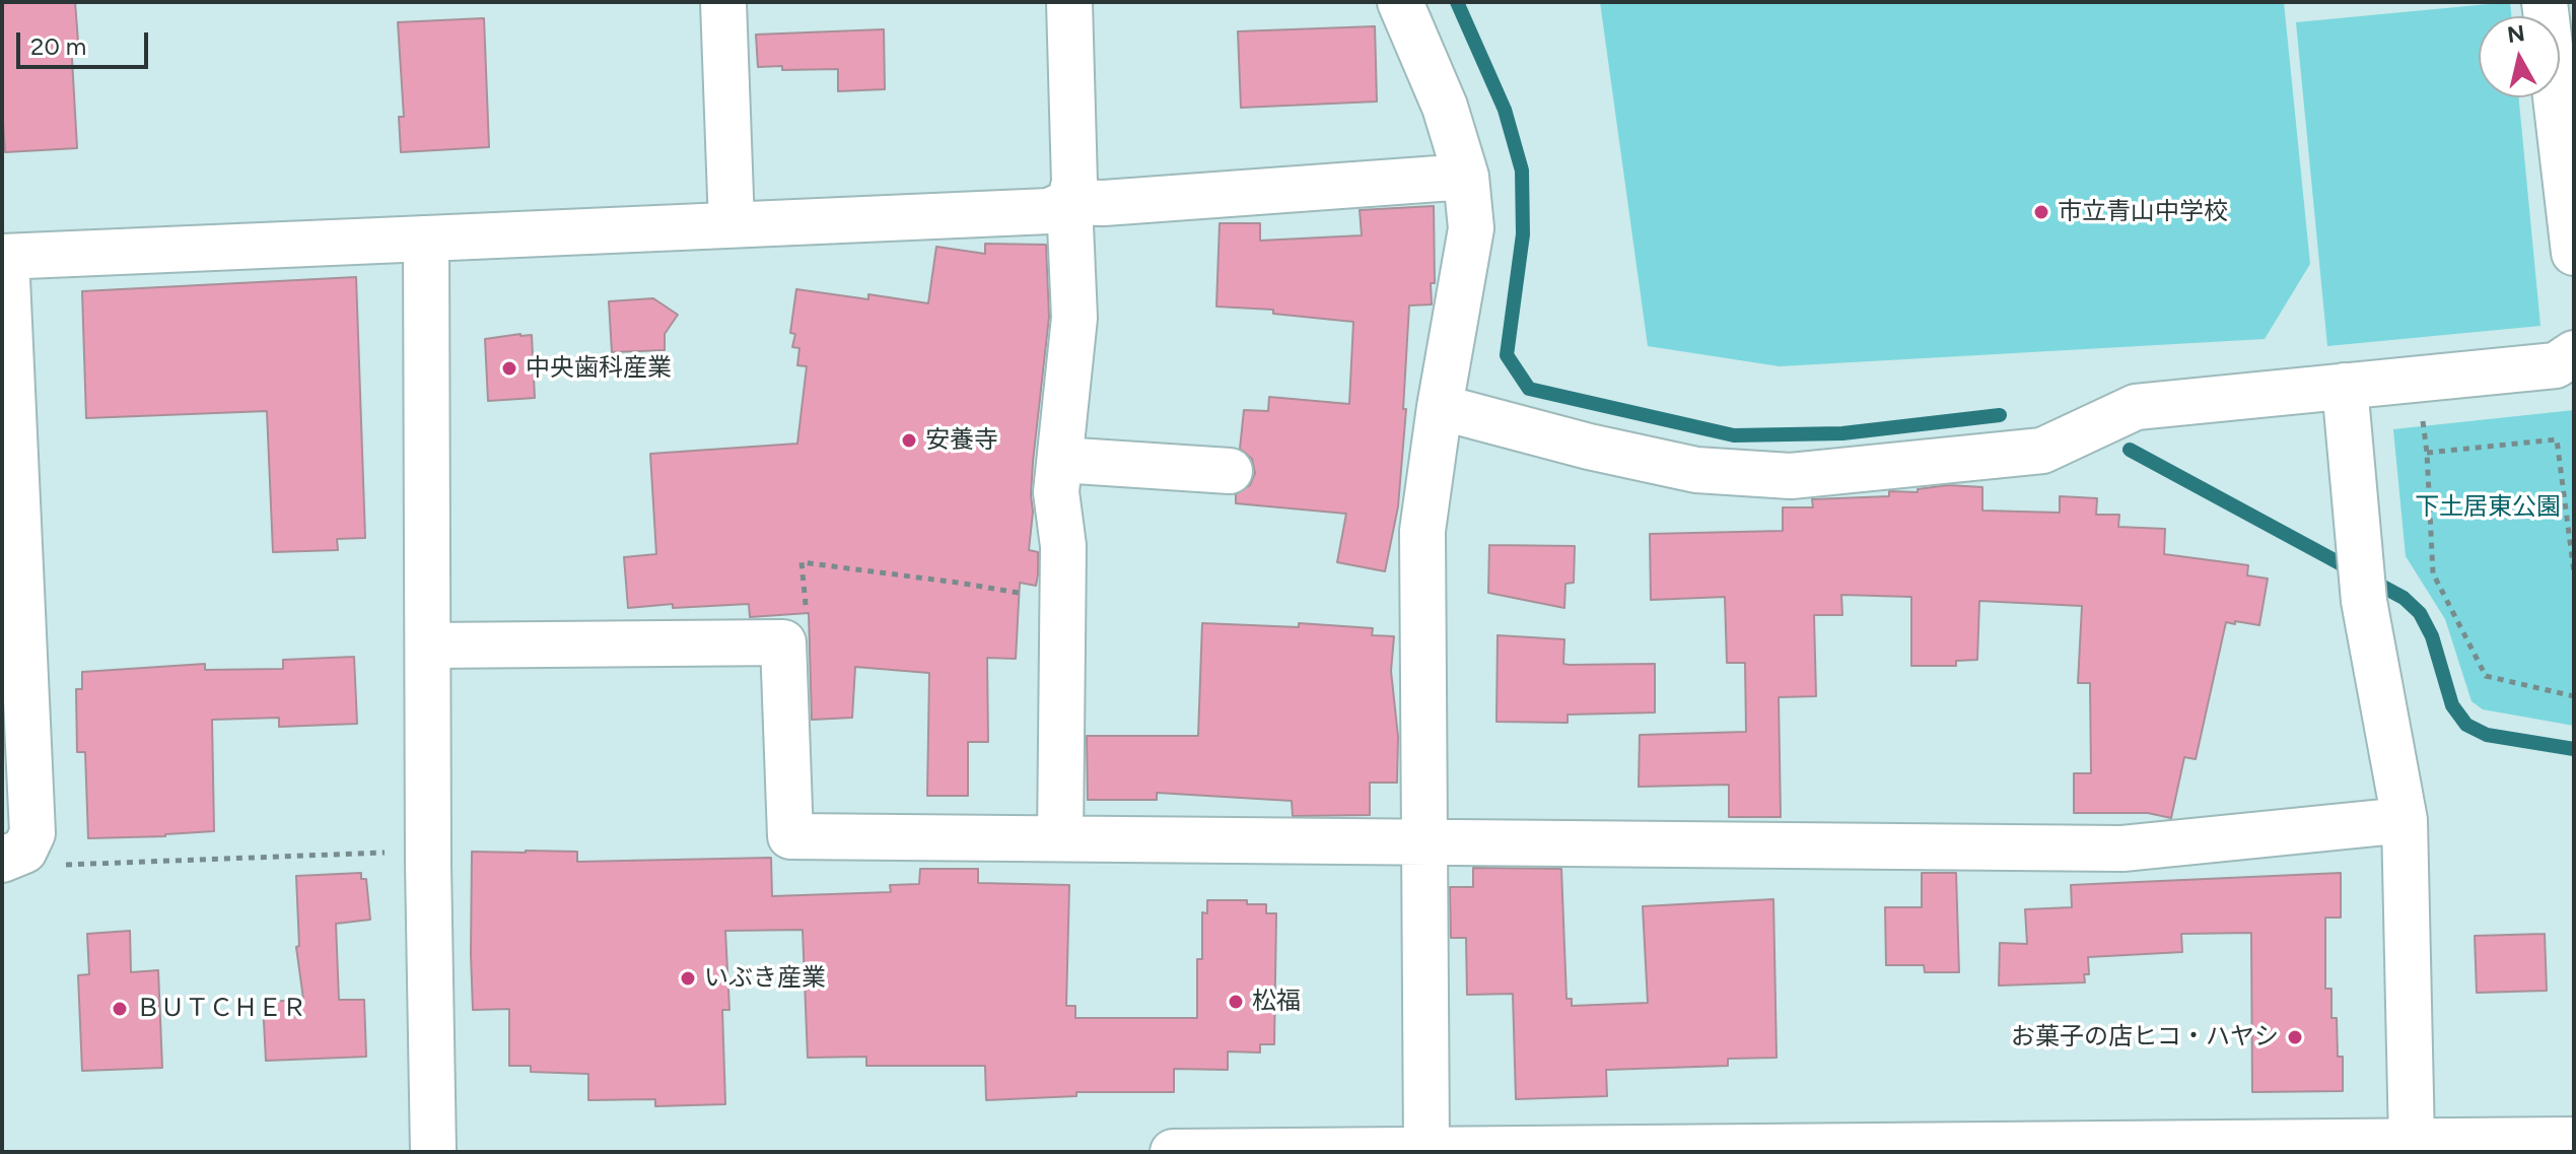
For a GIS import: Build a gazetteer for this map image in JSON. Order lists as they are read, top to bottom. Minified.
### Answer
{"parks":["下土居東公園"],"places":["市立青山中学校","中央歯科産業","安養寺","いぶき産業","松福","ＢＵＴＣＨＥＲ","お菓子の店ヒコ・ハヤシ"],"scale_bar":"20 m","north":"top"}
